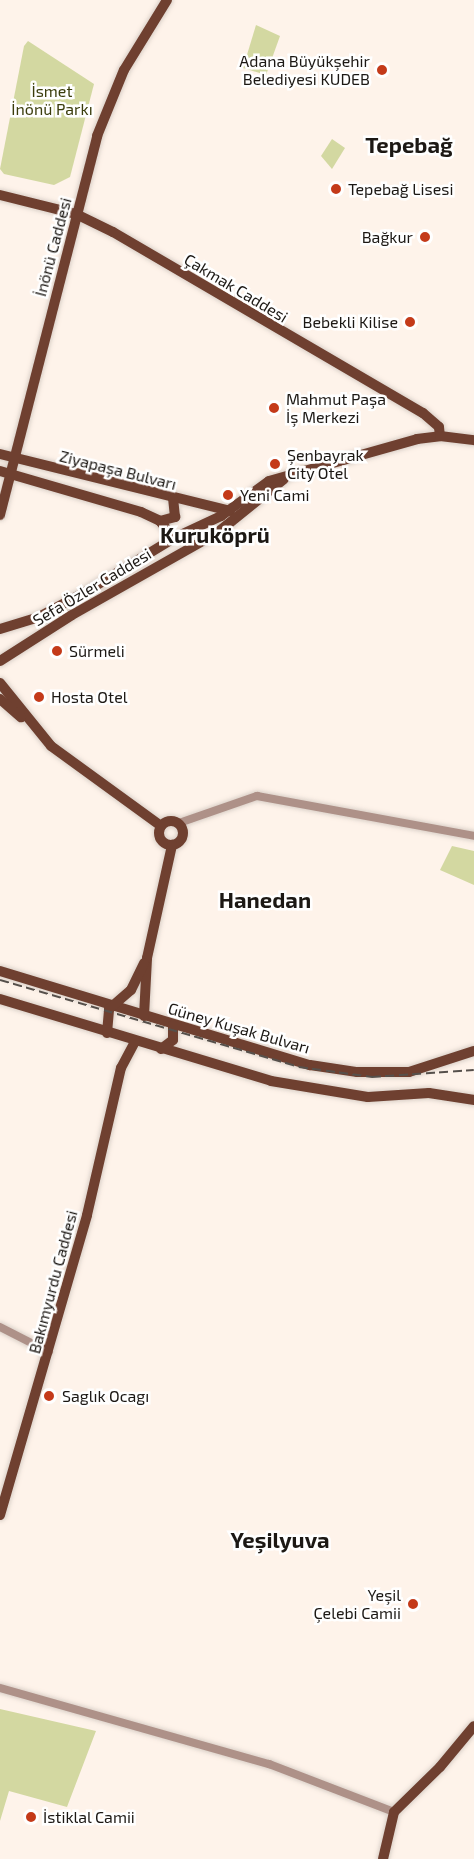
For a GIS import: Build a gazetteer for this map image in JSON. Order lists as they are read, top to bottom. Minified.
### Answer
{"streets":{"main road":["İnönü Caddesi","Çakmak Caddesi","Ziyapaşa Bulvarı","Sefa Özler Caddesi","Güney Kuşak Bulvarı","Bakımyurdu Caddesi"]},"crossings":[["İnönü Caddesi","Çakmak Caddesi"],["İnönü Caddesi","Ziyapaşa Bulvarı"],["Çakmak Caddesi","Sefa Özler Caddesi"],["Ziyapaşa Bulvarı","Sefa Özler Caddesi"]],"districts":["Tepebağ","Kuruköprü","Hanedan","Yeşilyuva"],"parks":["İsmet İnönü Parkı"],"places":["Adana Büyükşehir Belediyesi KUDEB","Tepebağ Lisesi","Bağkur","Bebekli Kilise","Mahmut Paşa İş Merkezi","Şenbayrak City Otel","Yeni Cami","Sürmeli","Hosta Otel","Saglık Ocagı","Yeşil Çelebi Camii","İstiklal Camii"]}
